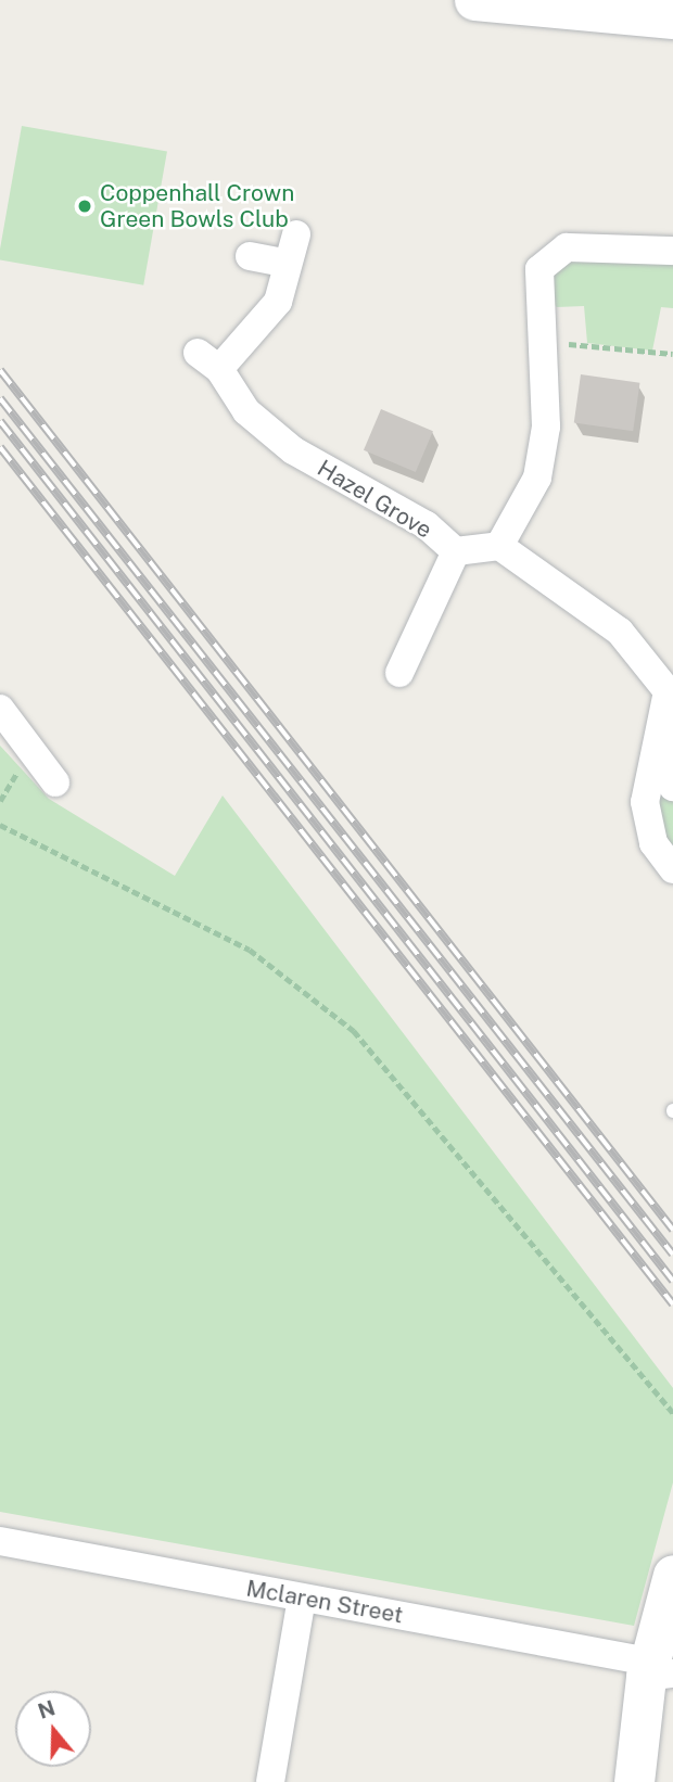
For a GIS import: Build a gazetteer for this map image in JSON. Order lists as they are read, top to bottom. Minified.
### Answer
{"streets":{"street":["Hazel Grove","Mclaren Street"]},"places":["Coppenhall Crown Green Bowls Club"],"north":"top"}
